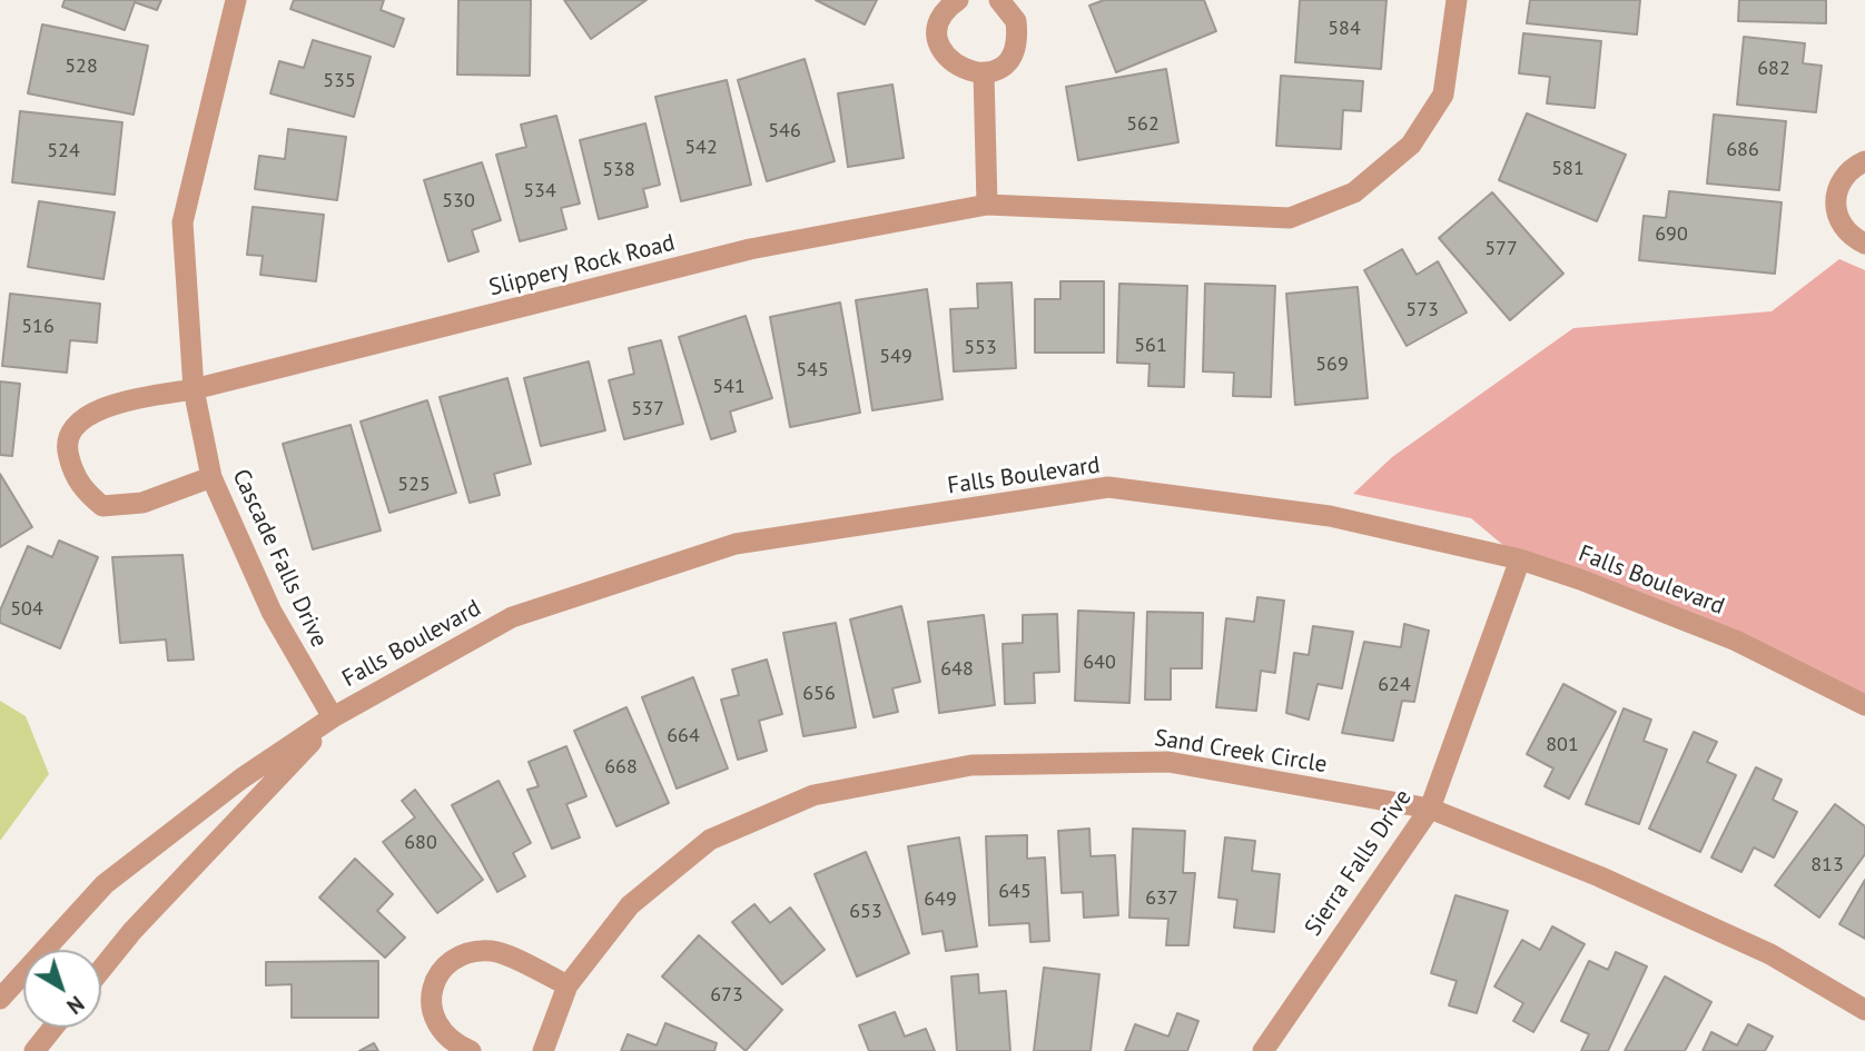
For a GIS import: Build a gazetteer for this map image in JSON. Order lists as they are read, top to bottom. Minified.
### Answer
{"streets":{"street":["Slippery Rock Road","Falls Boulevard","Cascade Falls Drive","Sand Creek Circle","Sierra Falls Drive"]},"crossings":[["Slippery Rock Road","Cascade Falls Drive"],["Falls Boulevard","Cascade Falls Drive"],["Falls Boulevard","Sierra Falls Drive"],["Sand Creek Circle","Sierra Falls Drive"]],"house_numbers":["584","528","682","535","562","546","542","686","524","581","538","534","530","690","577","573","516","561","553","549","569","545","541","537","525","504","640","648","624","656","664","801","668","680","813","645","637","649","653","673"],"north":"bottom right"}
